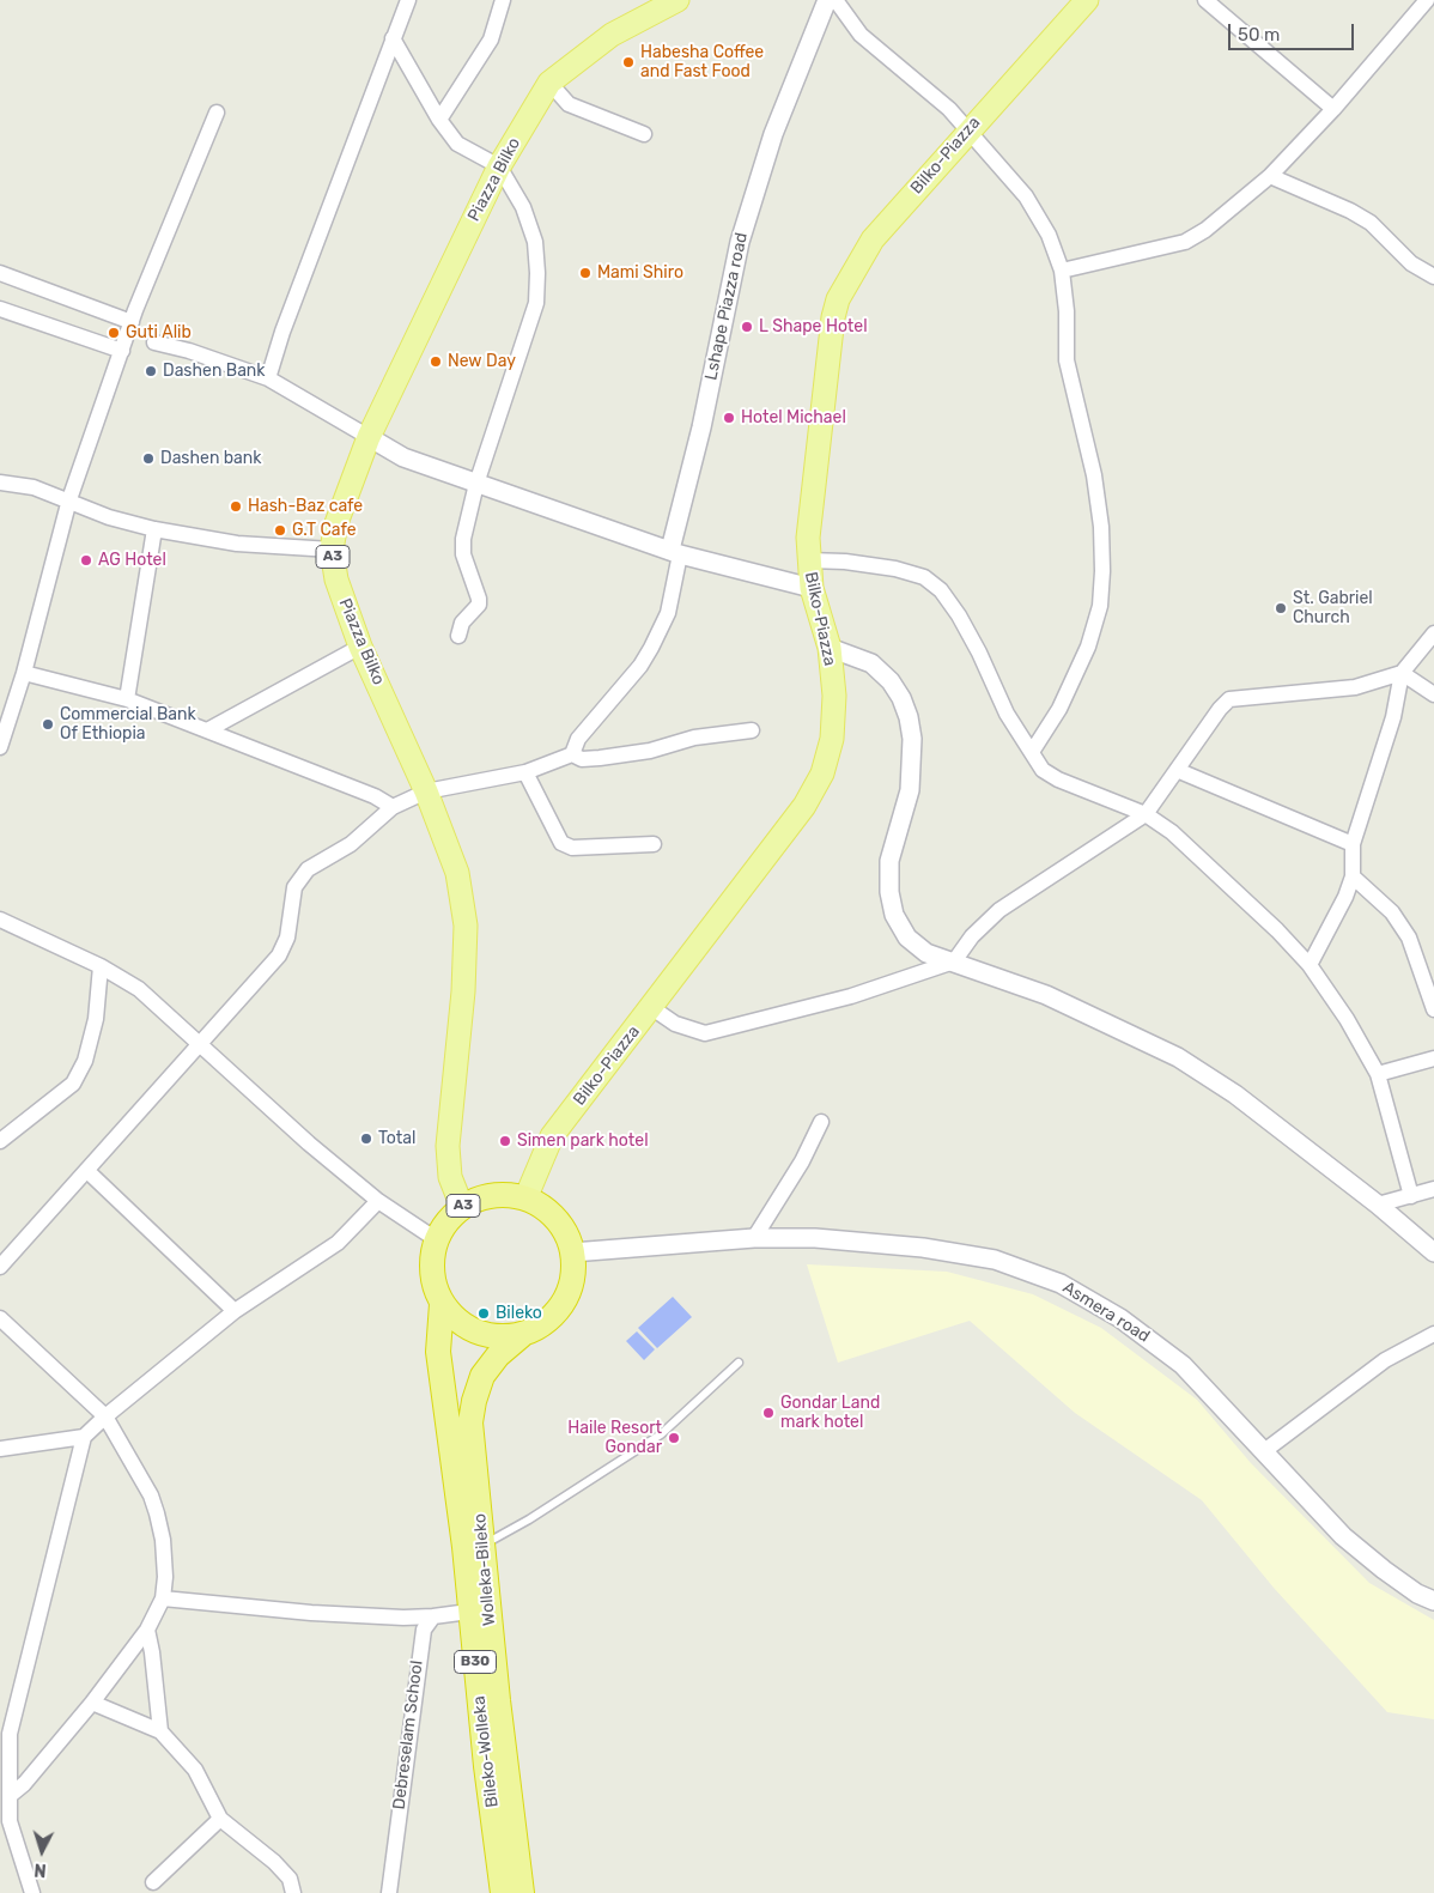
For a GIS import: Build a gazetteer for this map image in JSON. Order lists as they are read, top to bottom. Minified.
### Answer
{"streets":{"highway":["A3","Wolleka-Bileko","B30","Bileko-Wolleka"],"main road":["Bilko-Piazza","Piazza Bilko"],"street":["Lshape Piazza road","Asmera road","Debreselam School"]},"crossings":[["Bilko-Piazza","Piazza Bilko"],["Bilko-Piazza","A3"],["Bilko-Piazza","Asmera road"],["Bilko-Piazza","Wolleka-Bileko"],["Bilko-Piazza","Bileko-Wolleka"],["Piazza Bilko","A3"],["Piazza Bilko","Asmera road"],["Piazza Bilko","Wolleka-Bileko"],["Piazza Bilko","Bileko-Wolleka"],["A3","Asmera road"],["A3","Wolleka-Bileko"],["A3","Bileko-Wolleka"],["Asmera road","Wolleka-Bileko"],["Asmera road","Bileko-Wolleka"],["Wolleka-Bileko","Bileko-Wolleka"]],"places":["Habesha Coffee and Fast Food","Mami Shiro","L Shape Hotel","Guti Alib","New Day","Dashen Bank","Hotel Michael","Dashen bank","Hash-Baz cafe","G.T Cafe","AG Hotel","St. Gabriel Church","Commercial Bank Of Ethiopia","Total","Simen park hotel","Bileko","Gondar Land mark hotel","Haile Resort Gondar"],"scale_bar":"50 m","north":"bottom"}
